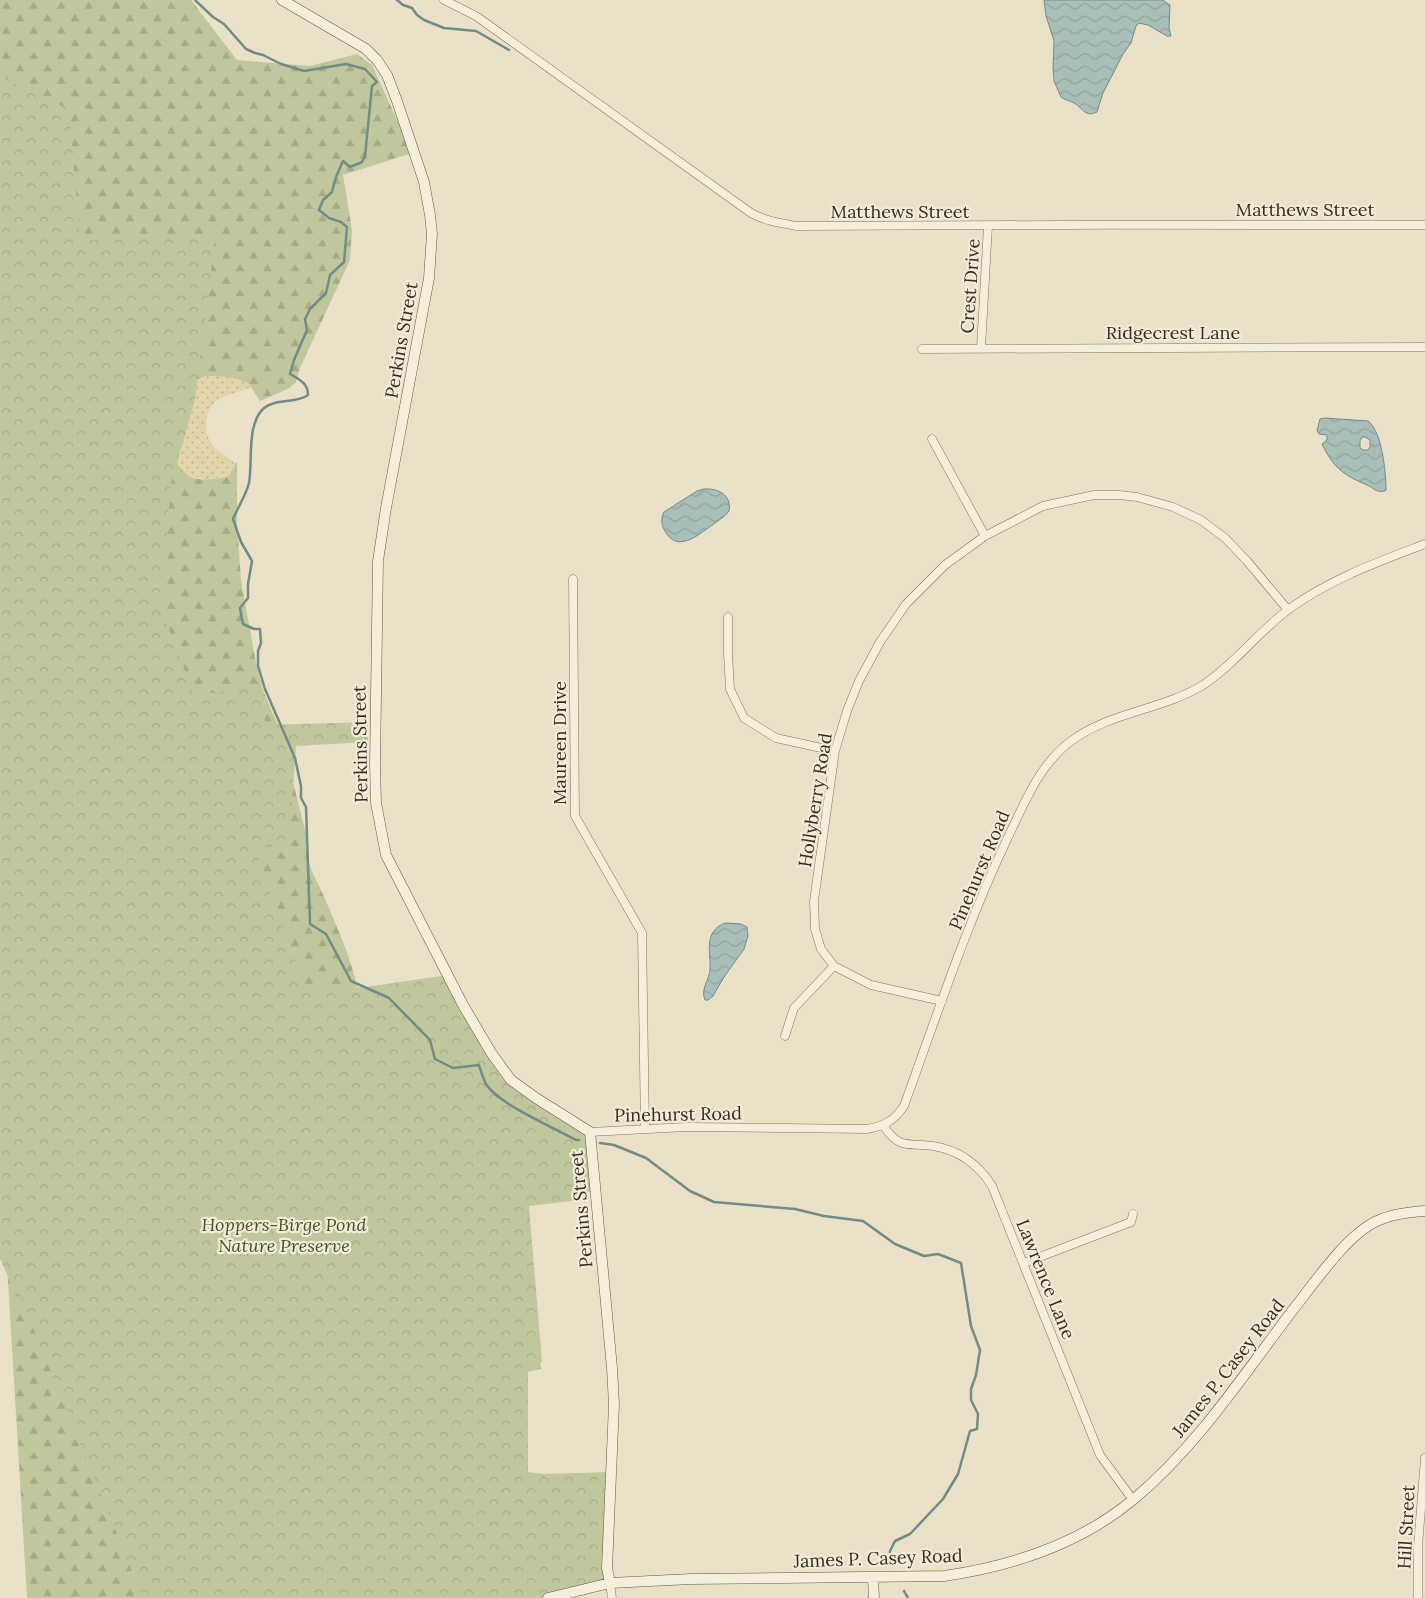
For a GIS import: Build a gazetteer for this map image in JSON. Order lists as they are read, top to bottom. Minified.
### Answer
{"streets":{"street":["Matthews Street","Crest Drive","Ridgecrest Lane","Perkins Street","Maureen Drive","Hollyberry Road","Pinehurst Road","Lawrence Lane","James P. Casey Road","Hill Street"]},"crossings":[["Matthews Street","Crest Drive"],["Crest Drive","Ridgecrest Lane"],["Perkins Street","Pinehurst Road"],["Perkins Street","James P. Casey Road"],["Maureen Drive","Pinehurst Road"],["Hollyberry Road","Pinehurst Road"],["Pinehurst Road","Lawrence Lane"],["Lawrence Lane","James P. Casey Road"]],"parks":["Hoppers-Birge Pond Nature Preserve"]}
